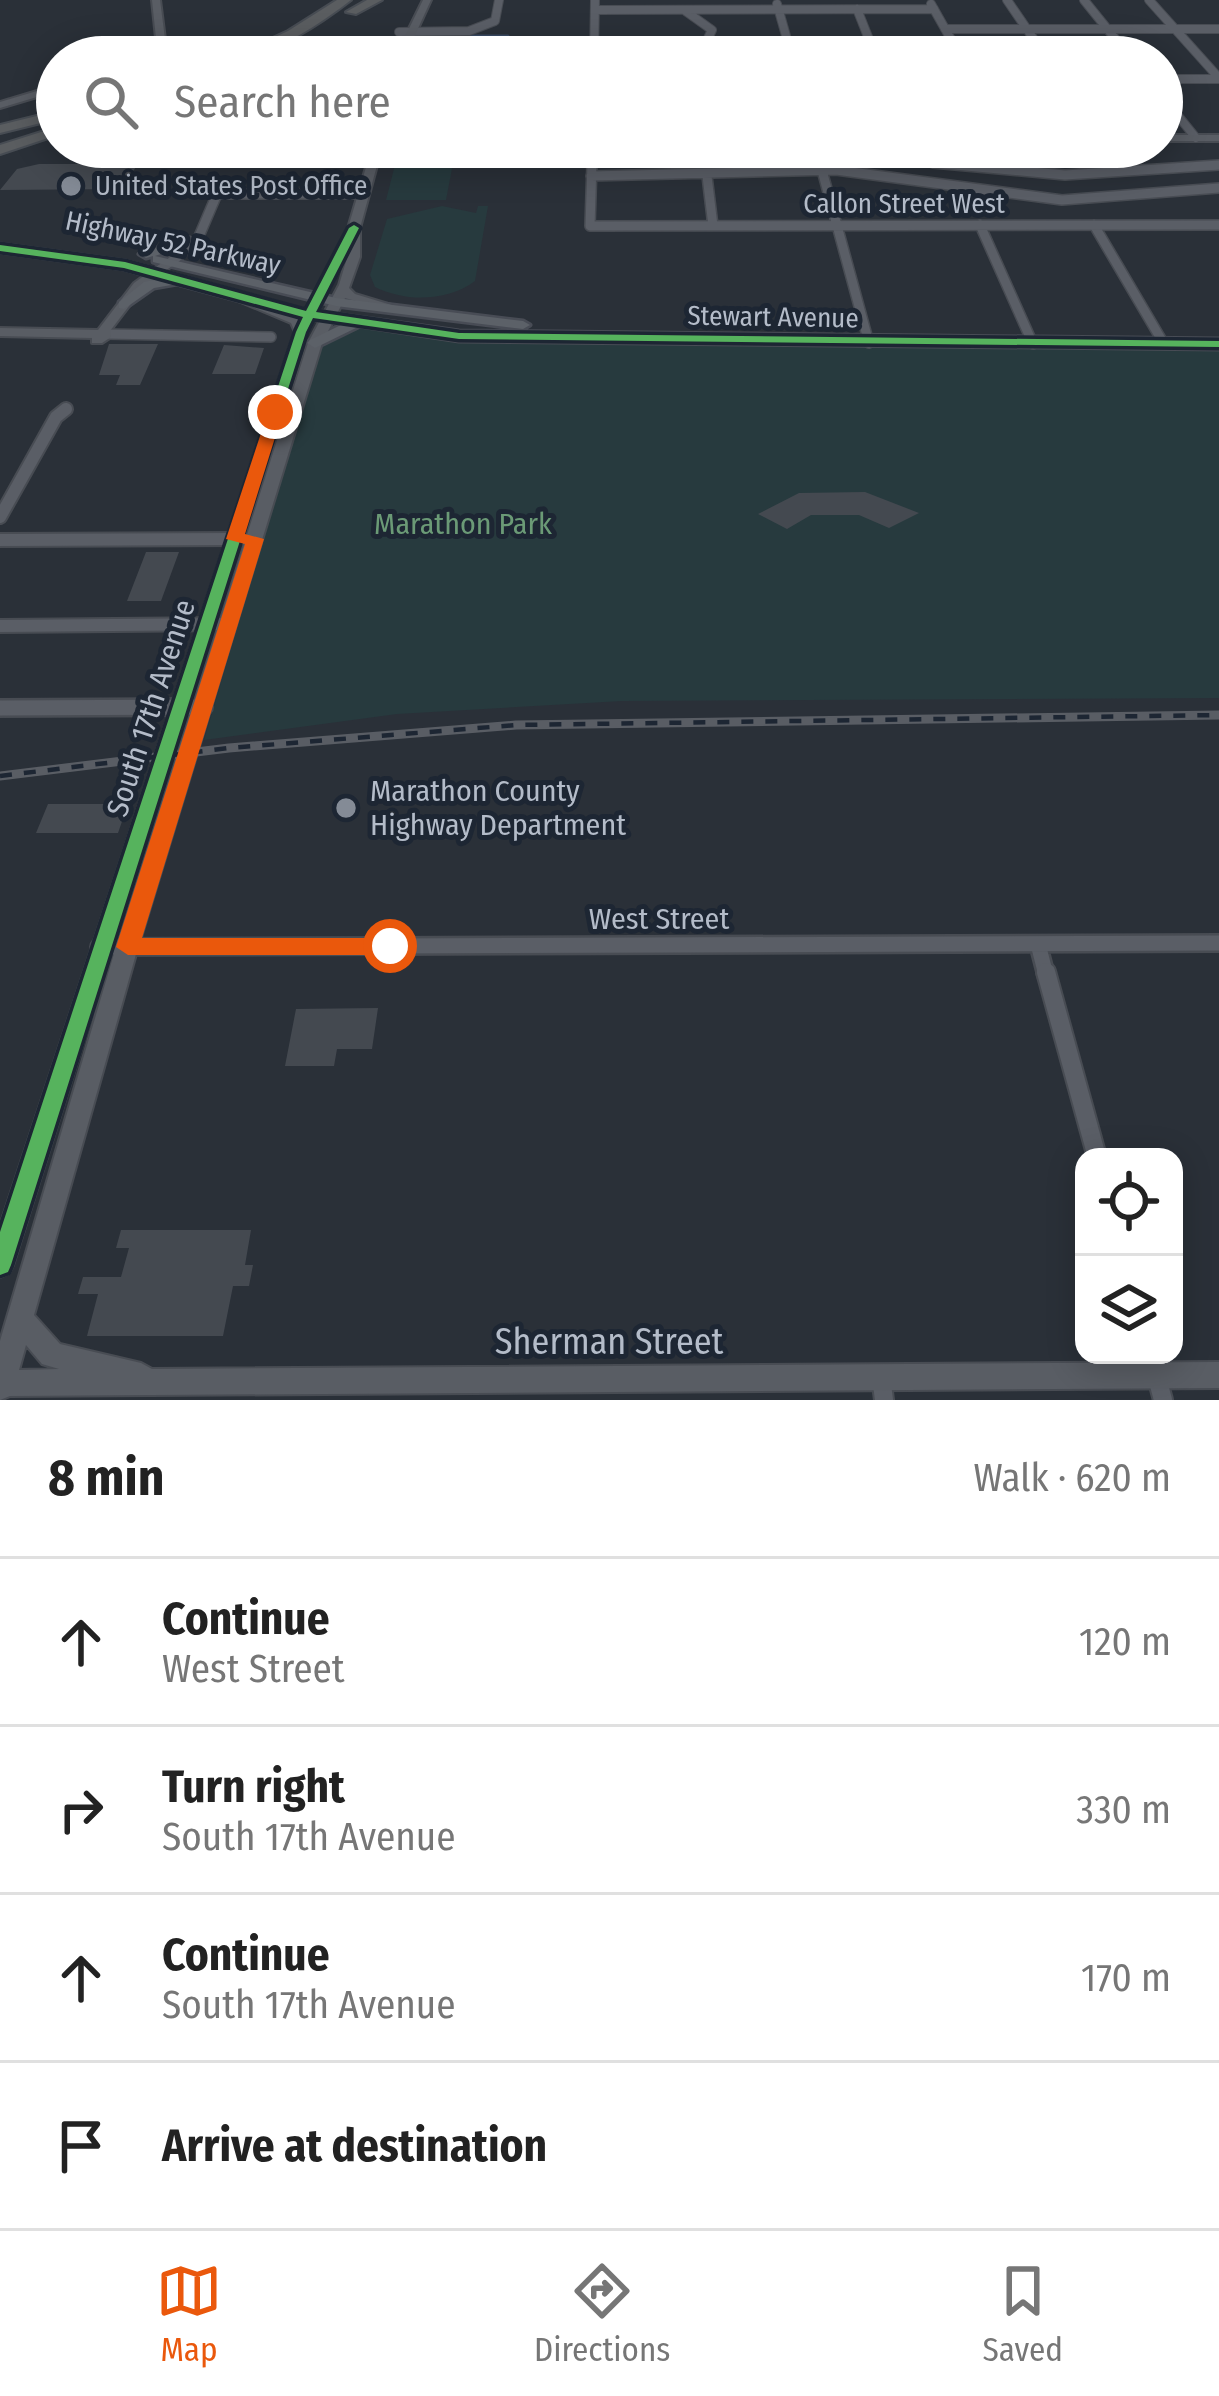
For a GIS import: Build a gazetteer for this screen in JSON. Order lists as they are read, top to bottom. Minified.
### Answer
{"streets":{"main road":["Highway 52 Parkway","Stewart Avenue","South 17th Avenue","Sherman Street"],"street":["Callon Street West","West Street"]},"crossings":[["Highway 52 Parkway","Stewart Avenue"],["Highway 52 Parkway","South 17th Avenue"],["Stewart Avenue","South 17th Avenue"],["South 17th Avenue","West Street"],["South 17th Avenue","Sherman Street"]],"parks":["Marathon Park"],"places":["United States Post Office","Marathon County Highway Department"],"page":{"search":"Search here","heading":["8 min","Walk · 620 m"],"list":[["Continue","West Street","120 m"],["Turn right","South 17th Avenue","330 m"],["Continue","South 17th Avenue","170 m"],"Arrive at destination"],"nav":["Map","Directions","Saved"]}}
